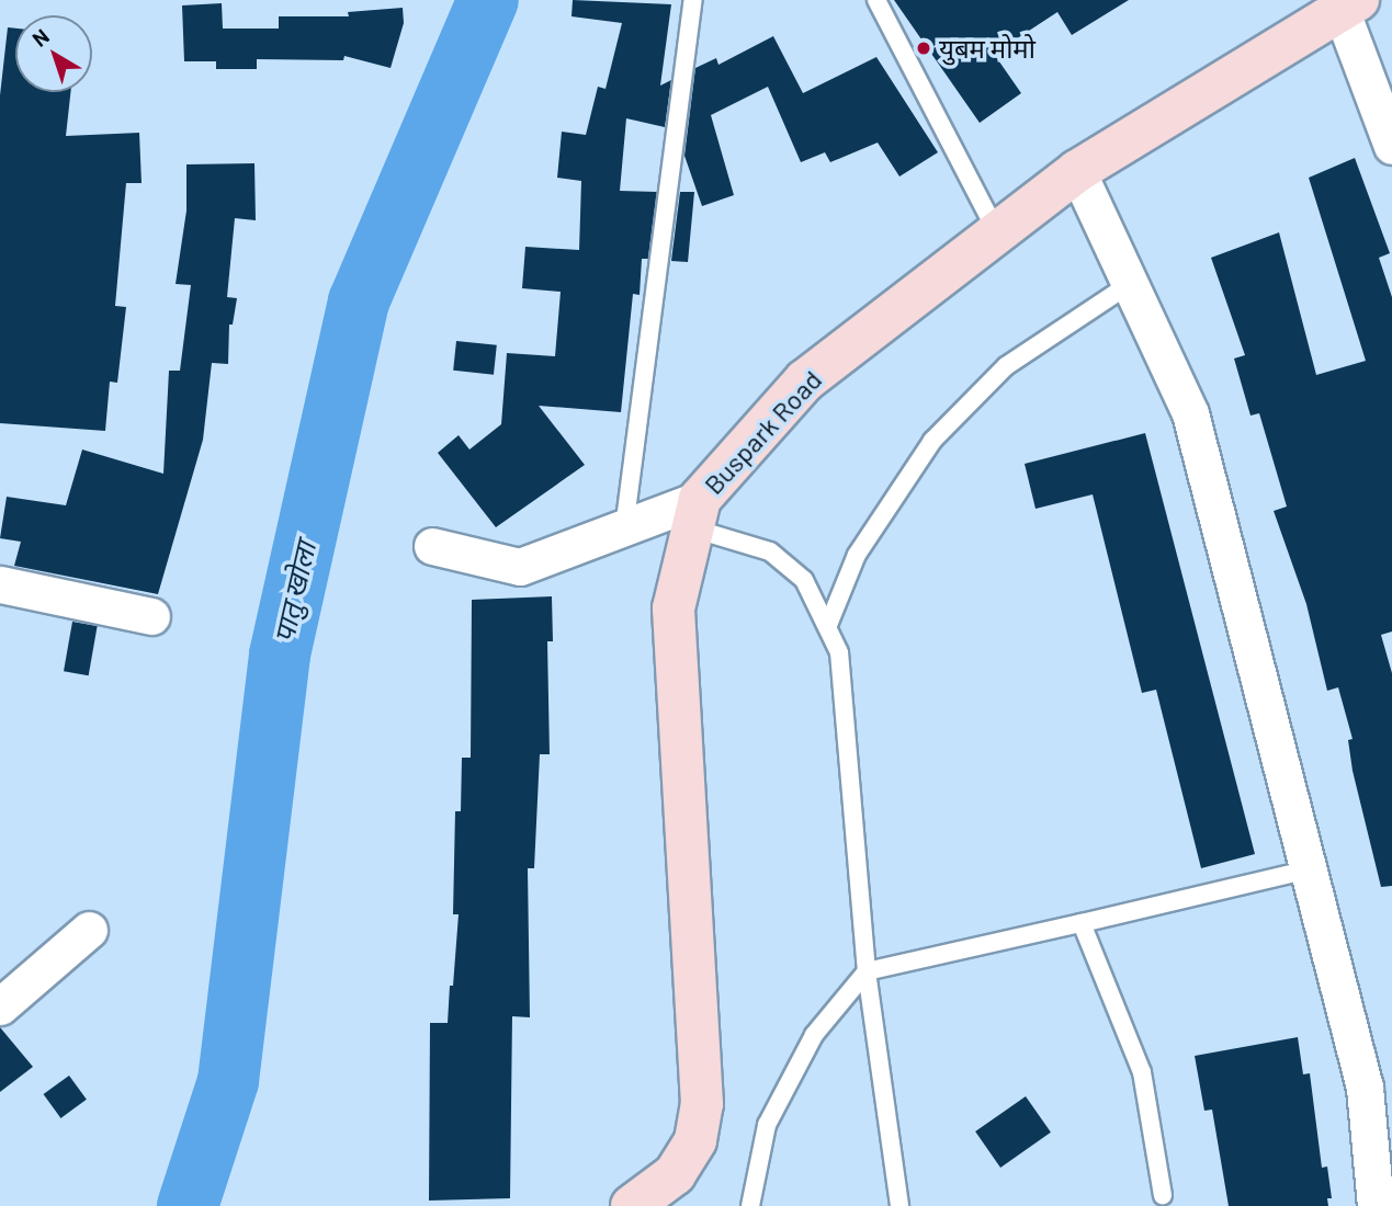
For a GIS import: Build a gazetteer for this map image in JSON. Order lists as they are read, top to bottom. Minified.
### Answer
{"streets":{"main road":["Buspark Road"]},"water":["पातु खोला"],"places":["युबम मोमो"],"north":"top left"}
